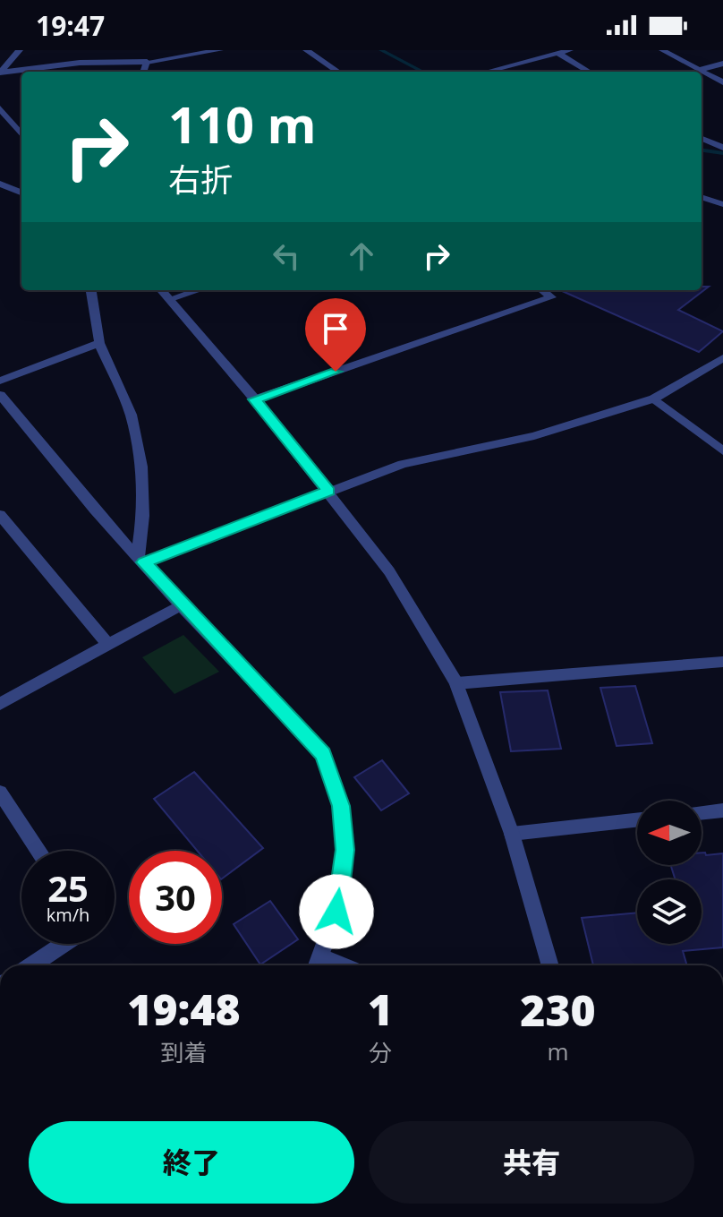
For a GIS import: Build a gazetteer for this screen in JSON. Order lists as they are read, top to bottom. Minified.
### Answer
{"north":"left","page":{"status":"19:47","turn":["110 m","右折"],"speed":"25 km/h","limit":"30","eta":["19:48","到着","1","分","230","m"],"buttons":["終了","共有"]}}
